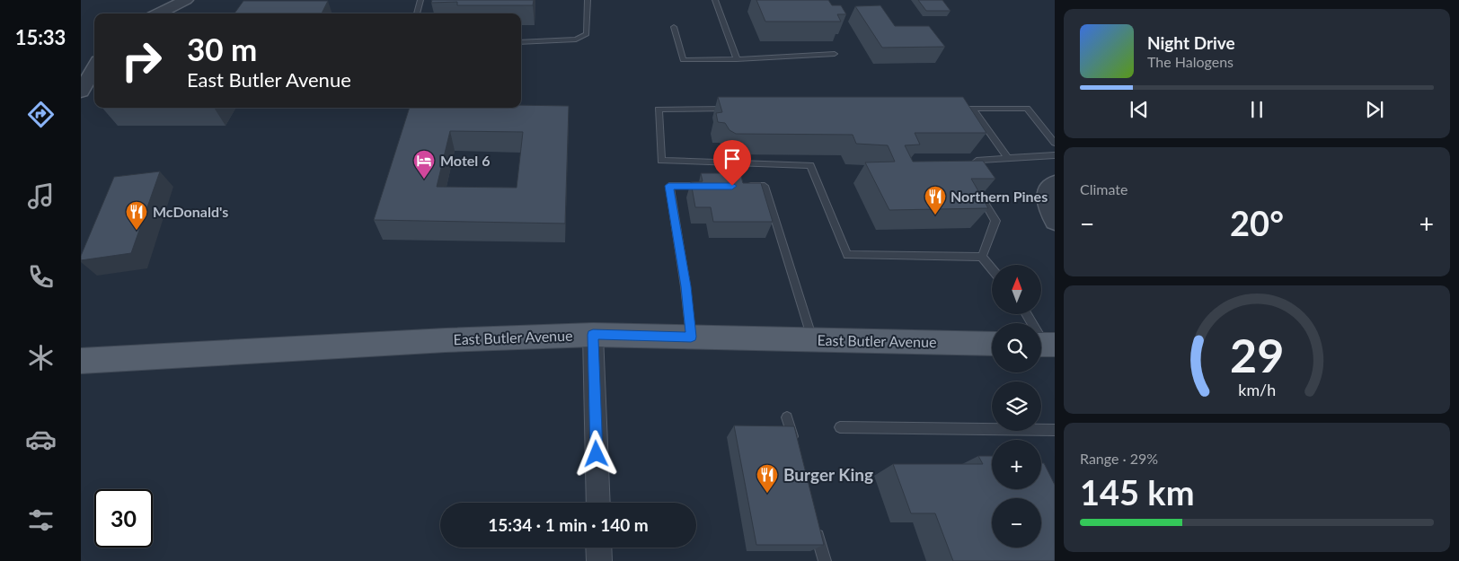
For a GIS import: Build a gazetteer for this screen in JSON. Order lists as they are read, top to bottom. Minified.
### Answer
{"streets":{"main road":["East Butler Avenue"]},"places":{"hotel":["Motel 6"],"restaurant":["Northern Pines","McDonald's","Burger King"]},"north":"top","page":{"tabs":"15:33","turn":["30 m","East Butler Avenue"],"song":["Night Drive","The Halogens"],"tile":["Climate",["Range · 29%","145 km"]],"heat":["−","20°","+"],"map_buttons":["+","−"],"limit":"30","trip":"15:34 · 1 min · 140 m","gauge":["29","km/h"]}}
